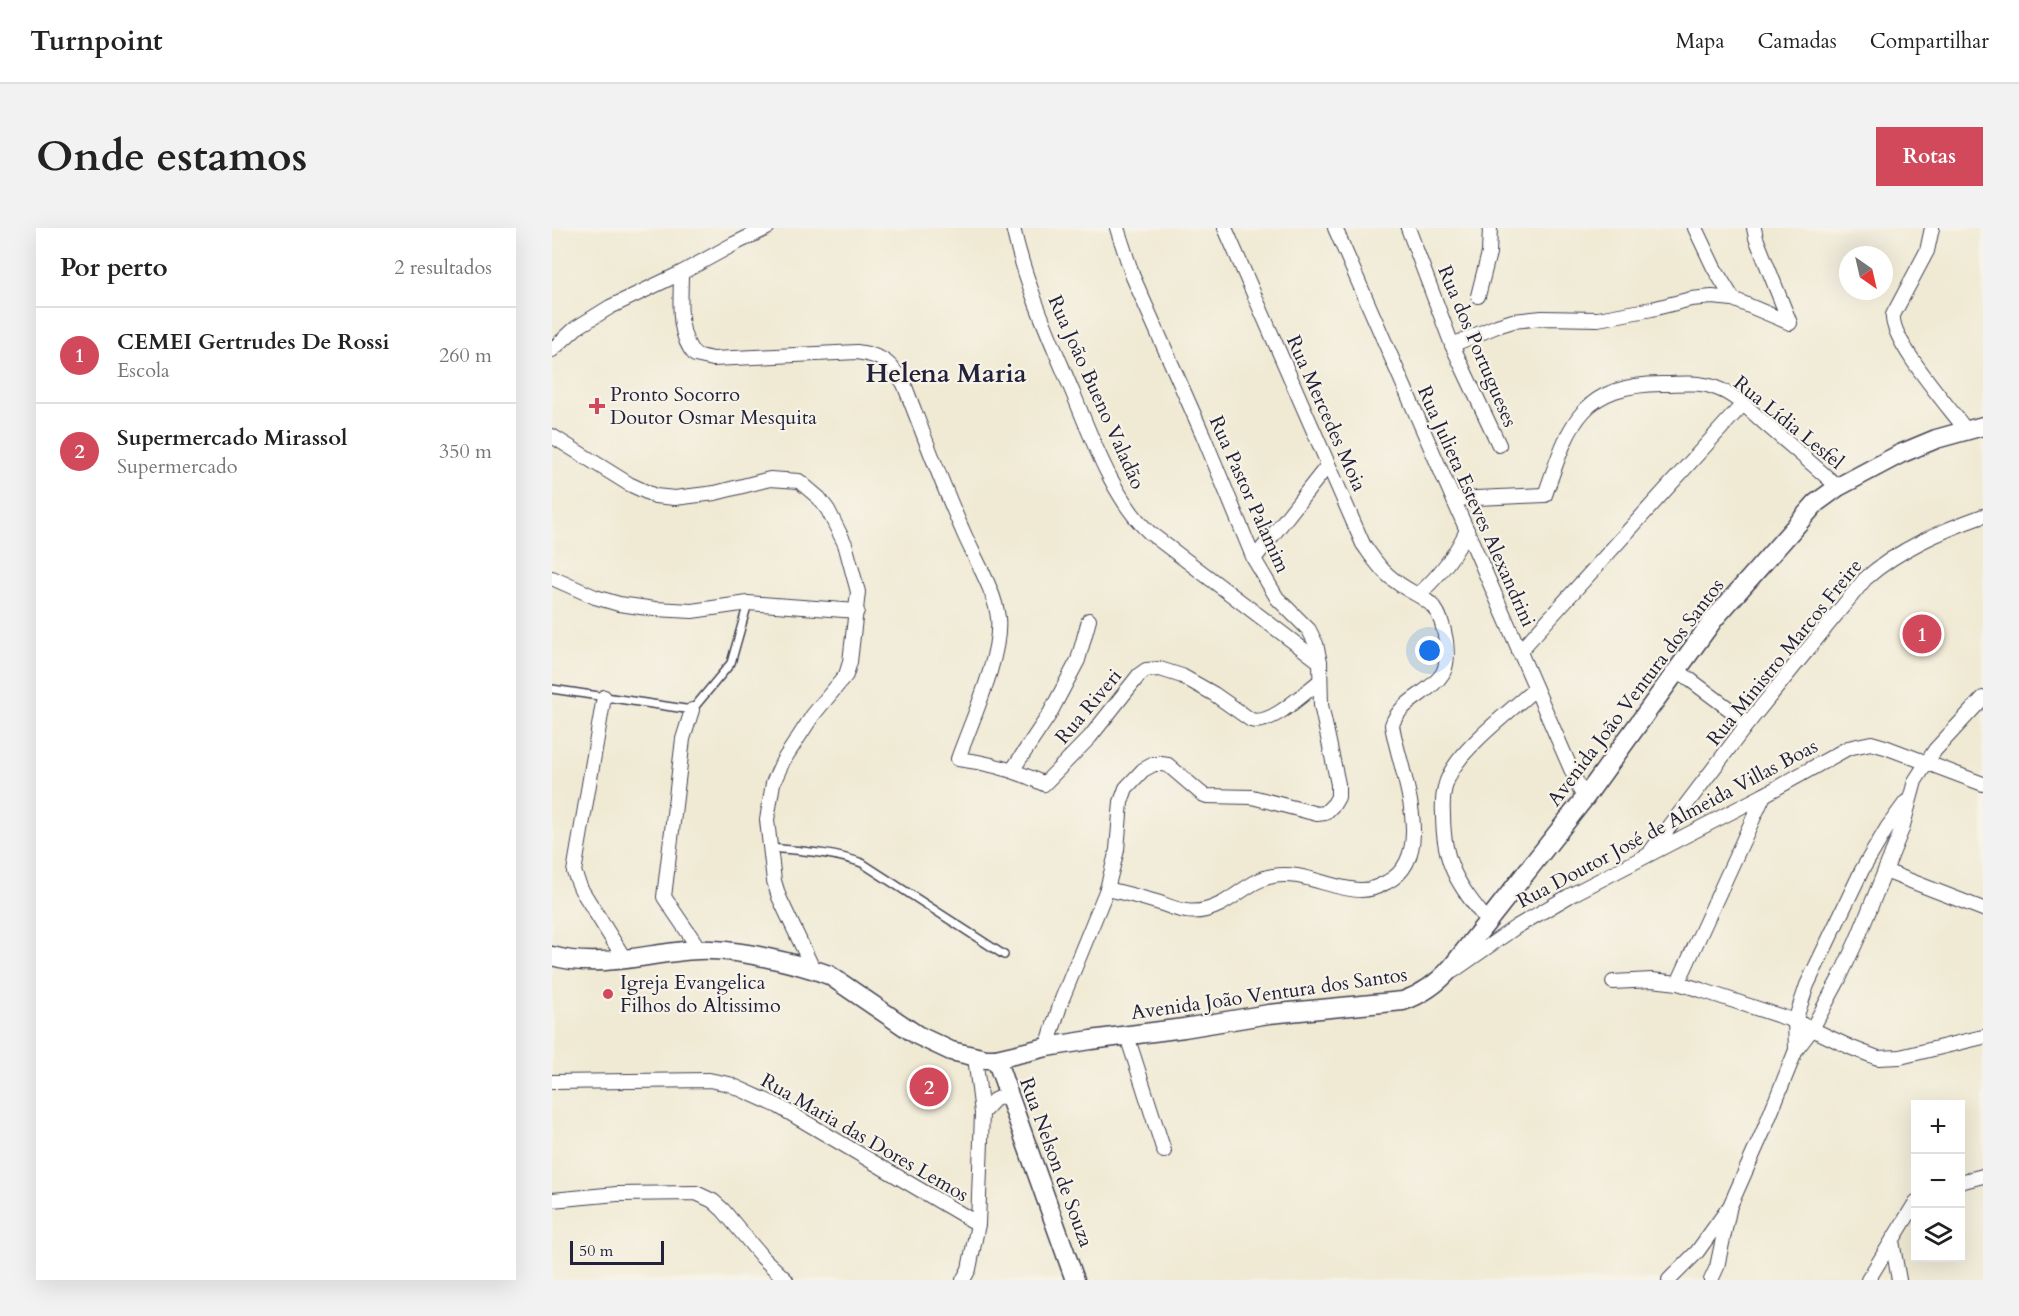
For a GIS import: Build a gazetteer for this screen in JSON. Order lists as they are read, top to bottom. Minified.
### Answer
{"streets":{"main road":["Avenida João Ventura dos Santos","Rua Nelson de Souza"],"street":["Rua dos Portugueses","Rua João Bueno Valadão","Rua Mercedes Moia","Rua Lídia Lesfel","Rua Pastor Palamim","Rua Julieta Esteves Alexandrini","Rua Ministro Marcos Freire","Rua Riveri","Rua Doutor José de Almeida Villas Boas","Rua Maria das Dores Lemos"]},"crossings":[["Rua João Bueno Valadão","Rua Pastor Palamim"],["Rua Mercedes Moia","Rua Pastor Palamim"],["Rua Lídia Lesfel","Rua Julieta Esteves Alexandrini"],["Rua Lídia Lesfel","Avenida João Ventura dos Santos"],["Rua Pastor Palamim","Avenida João Ventura dos Santos"],["Rua Pastor Palamim","Rua Riveri"],["Rua Julieta Esteves Alexandrini","Avenida João Ventura dos Santos"],["Rua Ministro Marcos Freire","Rua Doutor José de Almeida Villas Boas"],["Avenida João Ventura dos Santos","Rua Doutor José de Almeida Villas Boas"],["Avenida João Ventura dos Santos","Rua Nelson de Souza"]],"districts":["Helena Maria"],"places":{"health":["Pronto Socorro Doutor Osmar Mesquita"],"other":["Igreja Evangelica Filhos do Altissimo"]},"scale_bar":"50 m","north":"bottom right","page":{"header":"Turnpoint","nav":["Mapa","Camadas","Compartilhar"],"buttons":"Rotas","title":"Onde estamos","heading":["Por perto","2 resultados"],"list":[{"mark":"1","name":"CEMEI Gertrudes De Rossi","note":"Escola","value":"260 m"},{"mark":"2","name":"Supermercado Mirassol","note":"Supermercado","value":"350 m"}],"pins":["1","2"],"map_buttons":["+","−"],"scale":"50 m"}}
